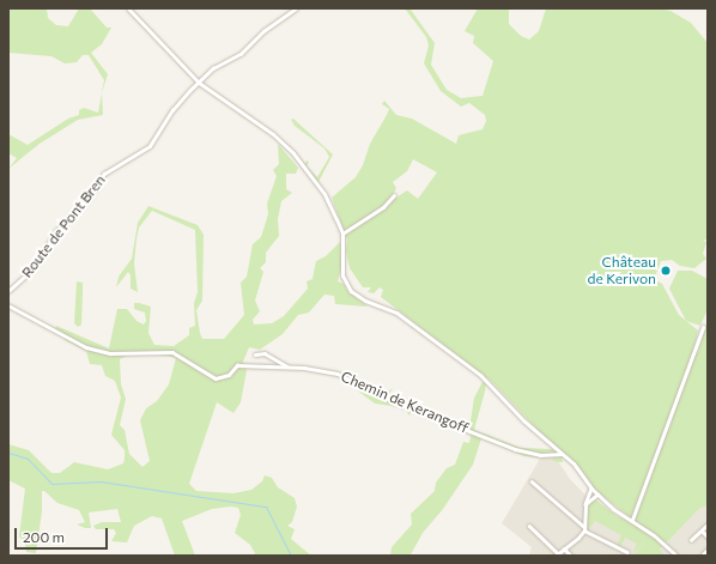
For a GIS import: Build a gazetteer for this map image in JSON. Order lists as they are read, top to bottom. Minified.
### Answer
{"streets":{"street":["Route de Pont Bren","Chemin de Kerangoff"]},"places":["Château de Kerivon"],"scale_bar":"200 m"}
